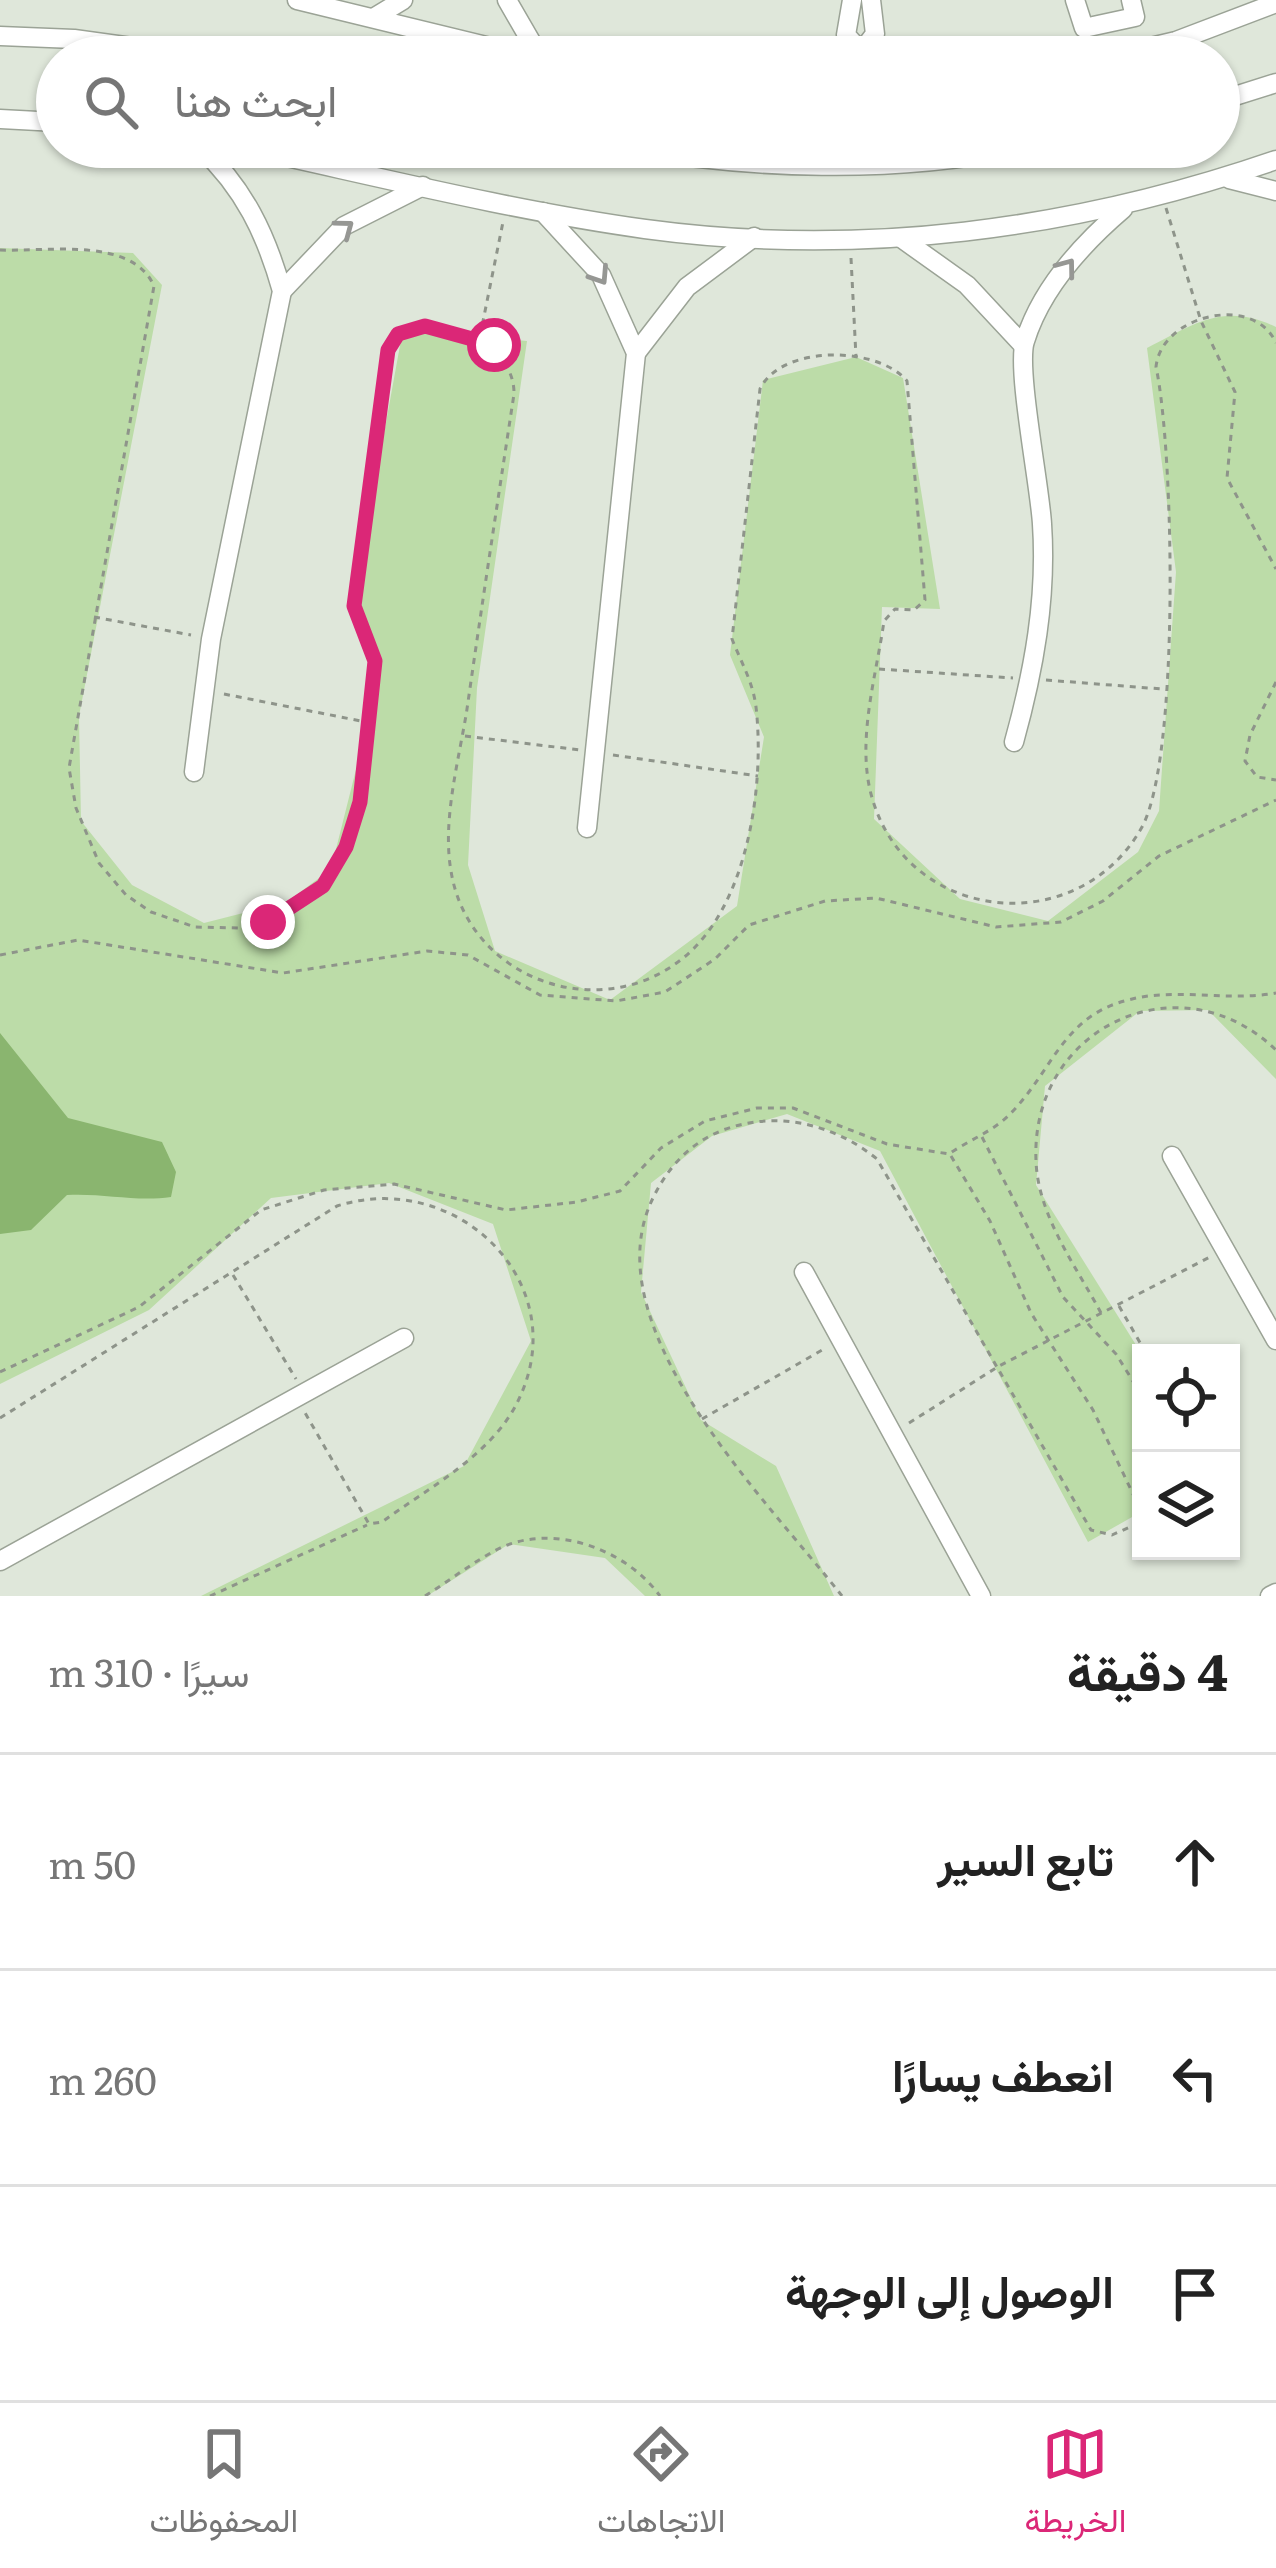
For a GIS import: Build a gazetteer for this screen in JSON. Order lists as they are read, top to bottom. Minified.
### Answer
{"page":{"search":"ابحث هنا","heading":["4 دقيقة","سيرًا · 310 m"],"list":[["تابع السير","50 m"],["انعطف يسارًا","260 m"],"الوصول إلى الوجهة"],"nav":["الخريطة","الاتجاهات","المحفوظات"]}}
